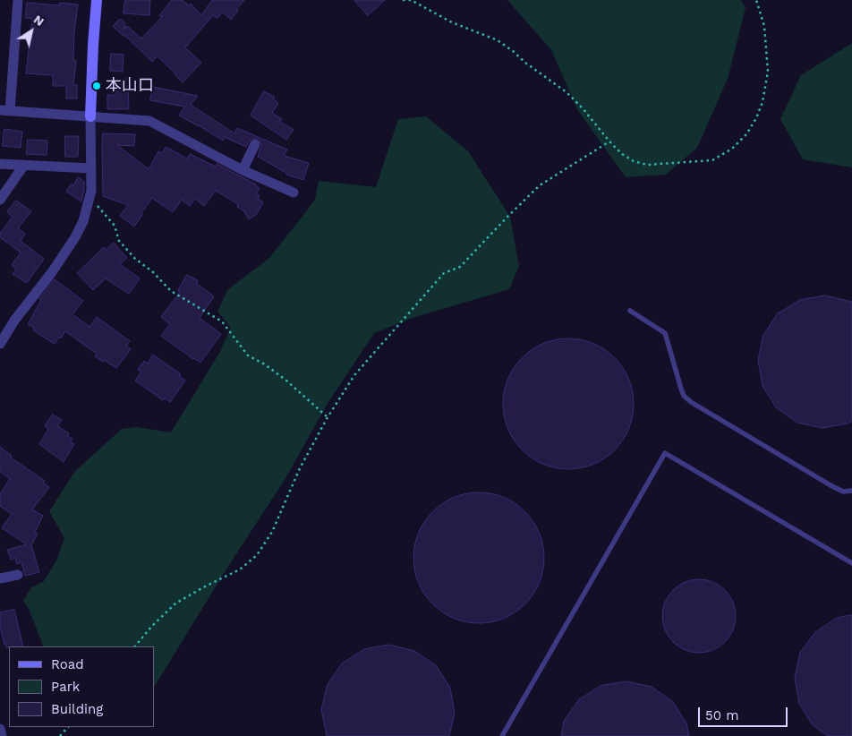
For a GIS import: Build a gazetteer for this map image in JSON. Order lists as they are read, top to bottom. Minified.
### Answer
{"places":["本山口"],"legend":["Road","Park","Building"],"scale_bar":"50 m","north":"top right"}
